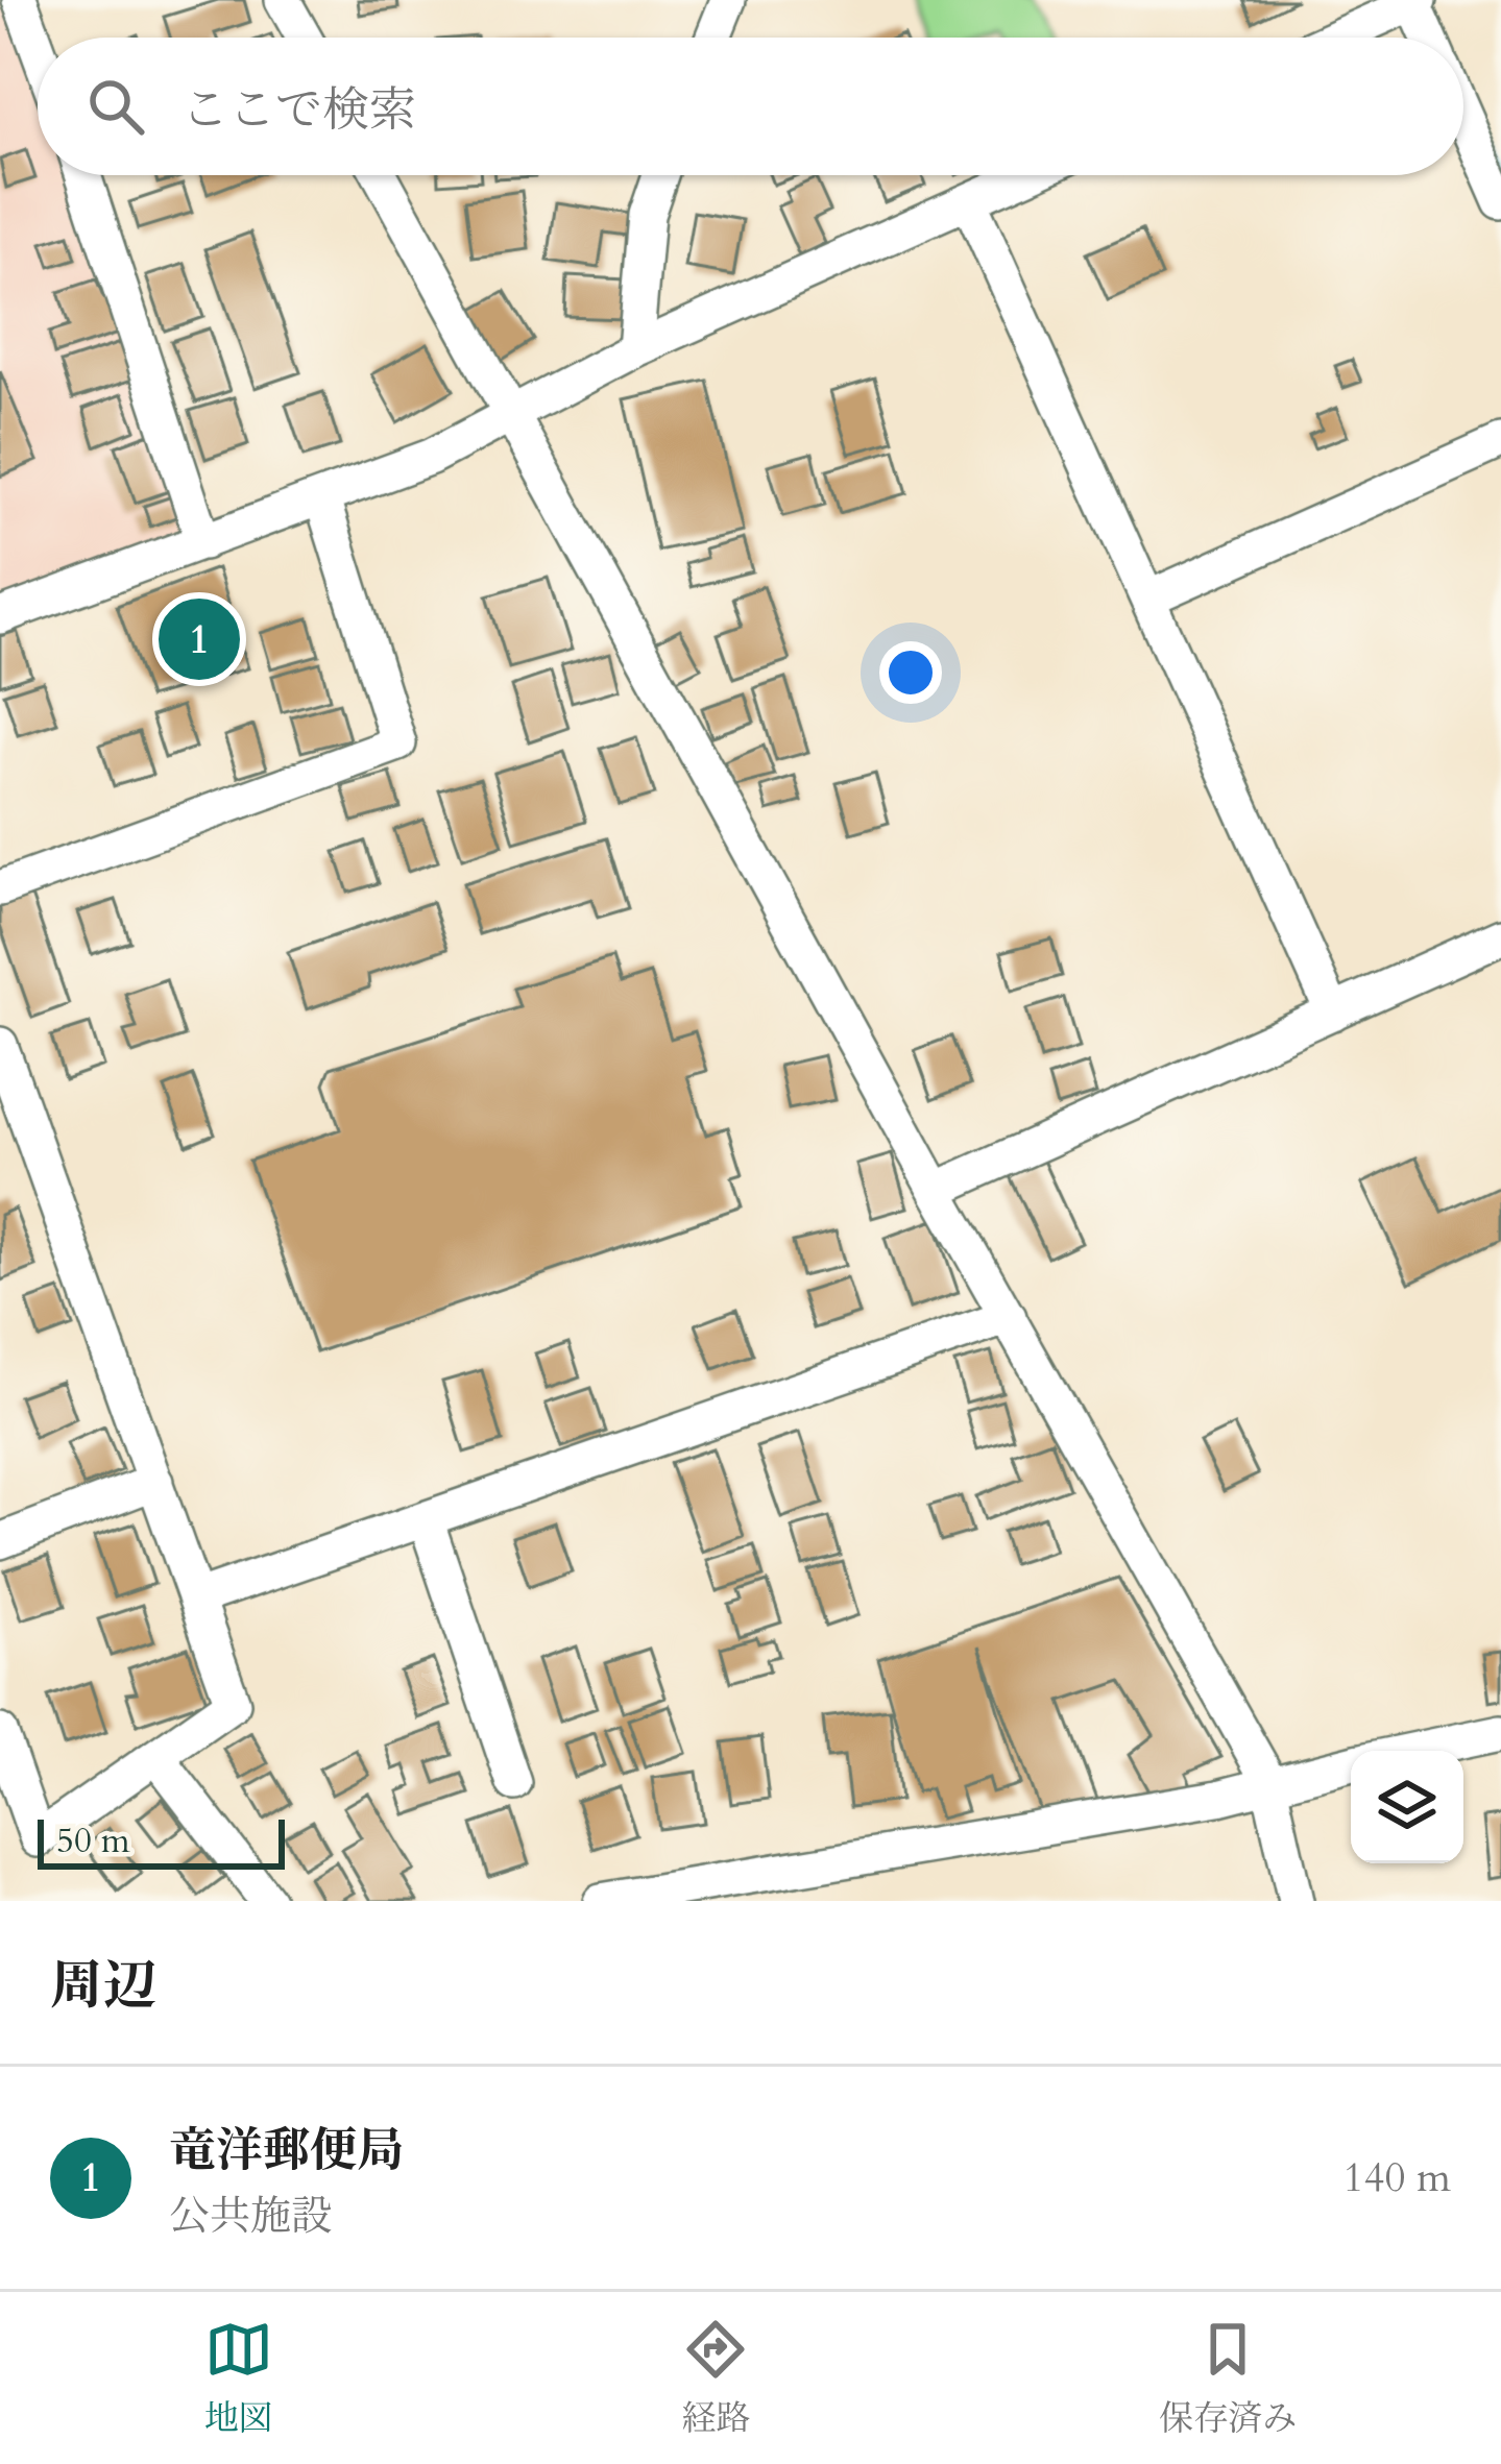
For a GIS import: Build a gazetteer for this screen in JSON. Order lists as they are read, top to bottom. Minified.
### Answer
{"scale_bar":"50 m","page":{"search":"ここで検索","pins":"1","scale":"50 m","heading":"周辺","list":[{"mark":"1","name":"竜洋郵便局","note":"公共施設","value":"140 m"}],"nav":["地図","経路","保存済み"]}}
